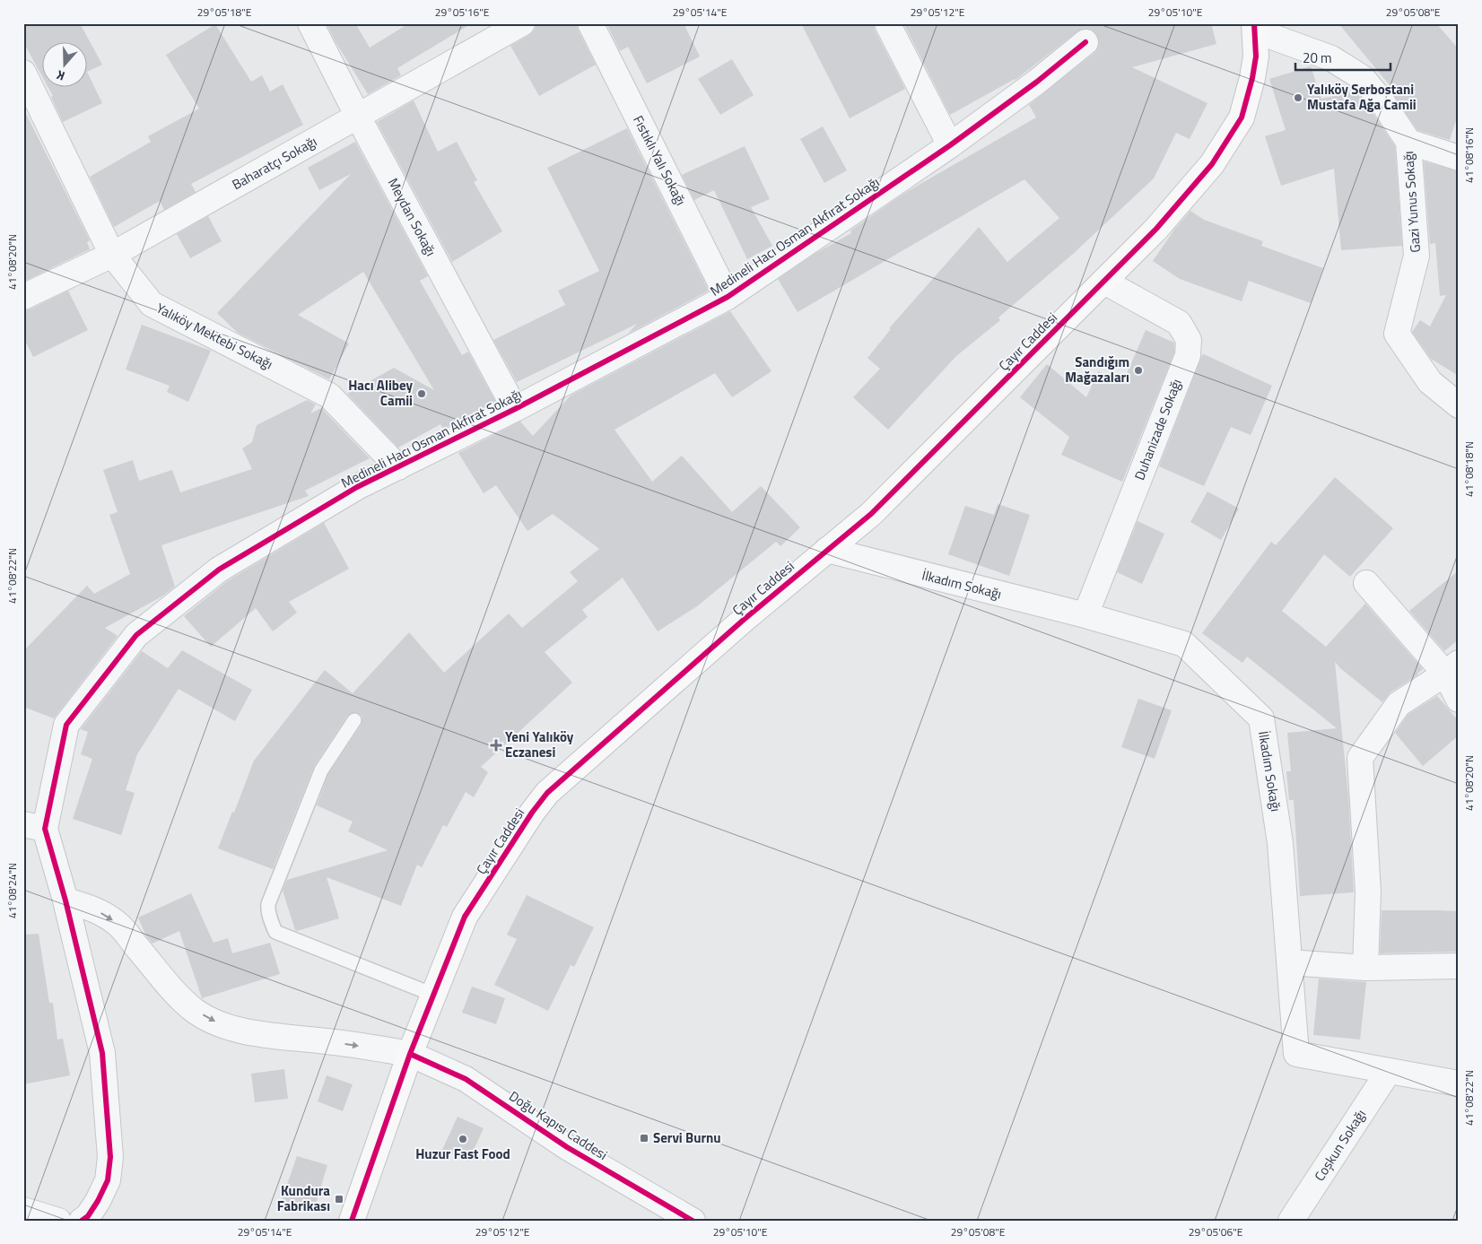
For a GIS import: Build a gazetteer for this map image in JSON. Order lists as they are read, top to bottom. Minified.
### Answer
{"streets":{"main road":["Çayır Caddesi"],"street":["Fıstıklı Yalı Sokağı","Baharatçı Sokağı","Gazi Yunus Sokağı","Meydan Sokağı","Medineli Hacı Osman Akfırat Sokağı","Yalıköy Mektebi Sokağı","Duhanizade Sokağı","İlkadım Sokağı","Doğu Kapısı Caddesi","Coşkun Sokağı"]},"crossings":[["Fıstıklı Yalı Sokağı","Medineli Hacı Osman Akfırat Sokağı"],["Baharatçı Sokağı","Meydan Sokağı"],["Baharatçı Sokağı","Yalıköy Mektebi Sokağı"],["Gazi Yunus Sokağı","Çayır Caddesi"],["Meydan Sokağı","Medineli Hacı Osman Akfırat Sokağı"],["Medineli Hacı Osman Akfırat Sokağı","Yalıköy Mektebi Sokağı"],["Çayır Caddesi","Duhanizade Sokağı"],["Çayır Caddesi","İlkadım Sokağı"],["Çayır Caddesi","Doğu Kapısı Caddesi"],["Duhanizade Sokağı","İlkadım Sokağı"],["İlkadım Sokağı","Coşkun Sokağı"]],"places":{"other":["Yalıköy Serbostani Mustafa Ağa Camii","Sandığım Mağazaları","Hacı Alibey Camii","Huzur Fast Food"],"health":["Yeni Yalıköy Eczanesi"],"transit":["Servi Burnu","Kundura Fabrikası"]},"scale_bar":"20 m","north":"bottom","coordinates":["29°05'18\"E","29°05'16\"E","29°05'14\"E","29°05'12\"E","29°05'10\"E","29°05'08\"E","41°08'16\"N","41°08'20\"N","41°08'18\"N","41°08'22\"N","41°08'24\"N","29°05'06\"E"]}
